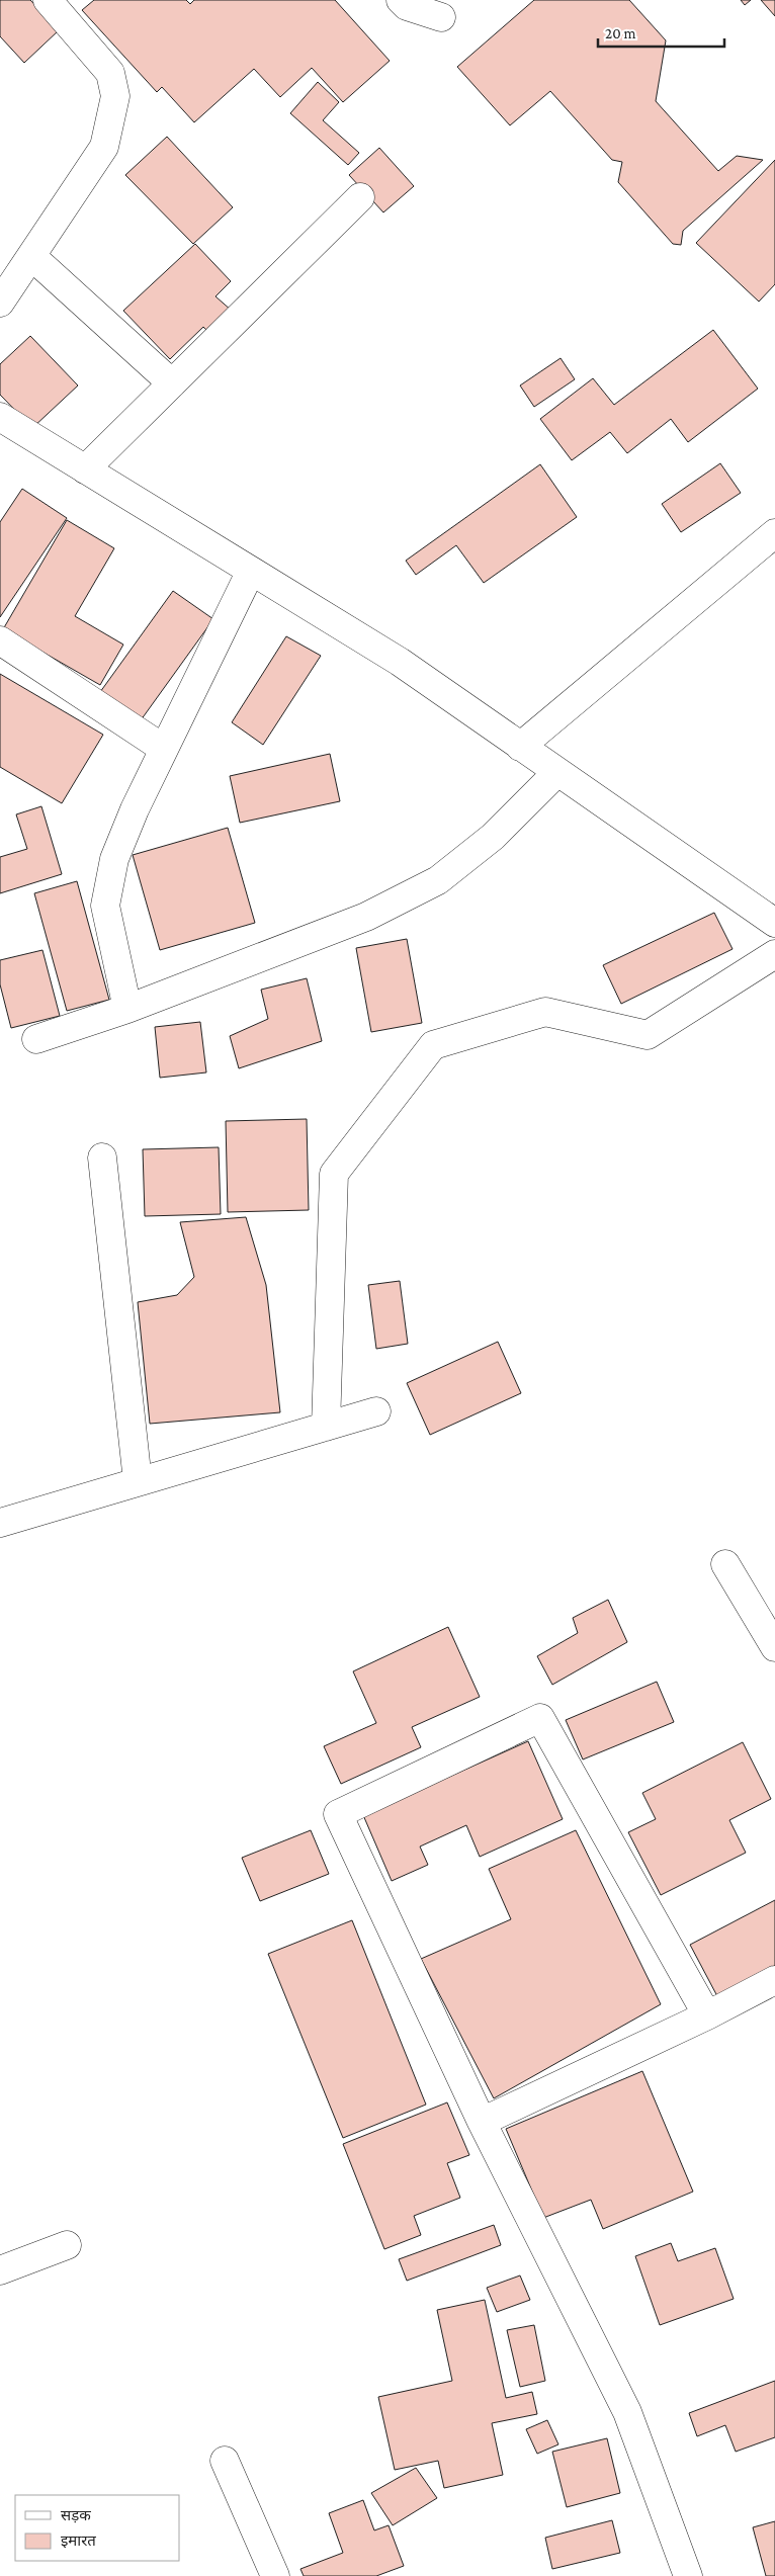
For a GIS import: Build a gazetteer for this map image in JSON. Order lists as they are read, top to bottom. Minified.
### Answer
{"legend":["सड़क","इमारत"],"scale_bar":"20 m"}
